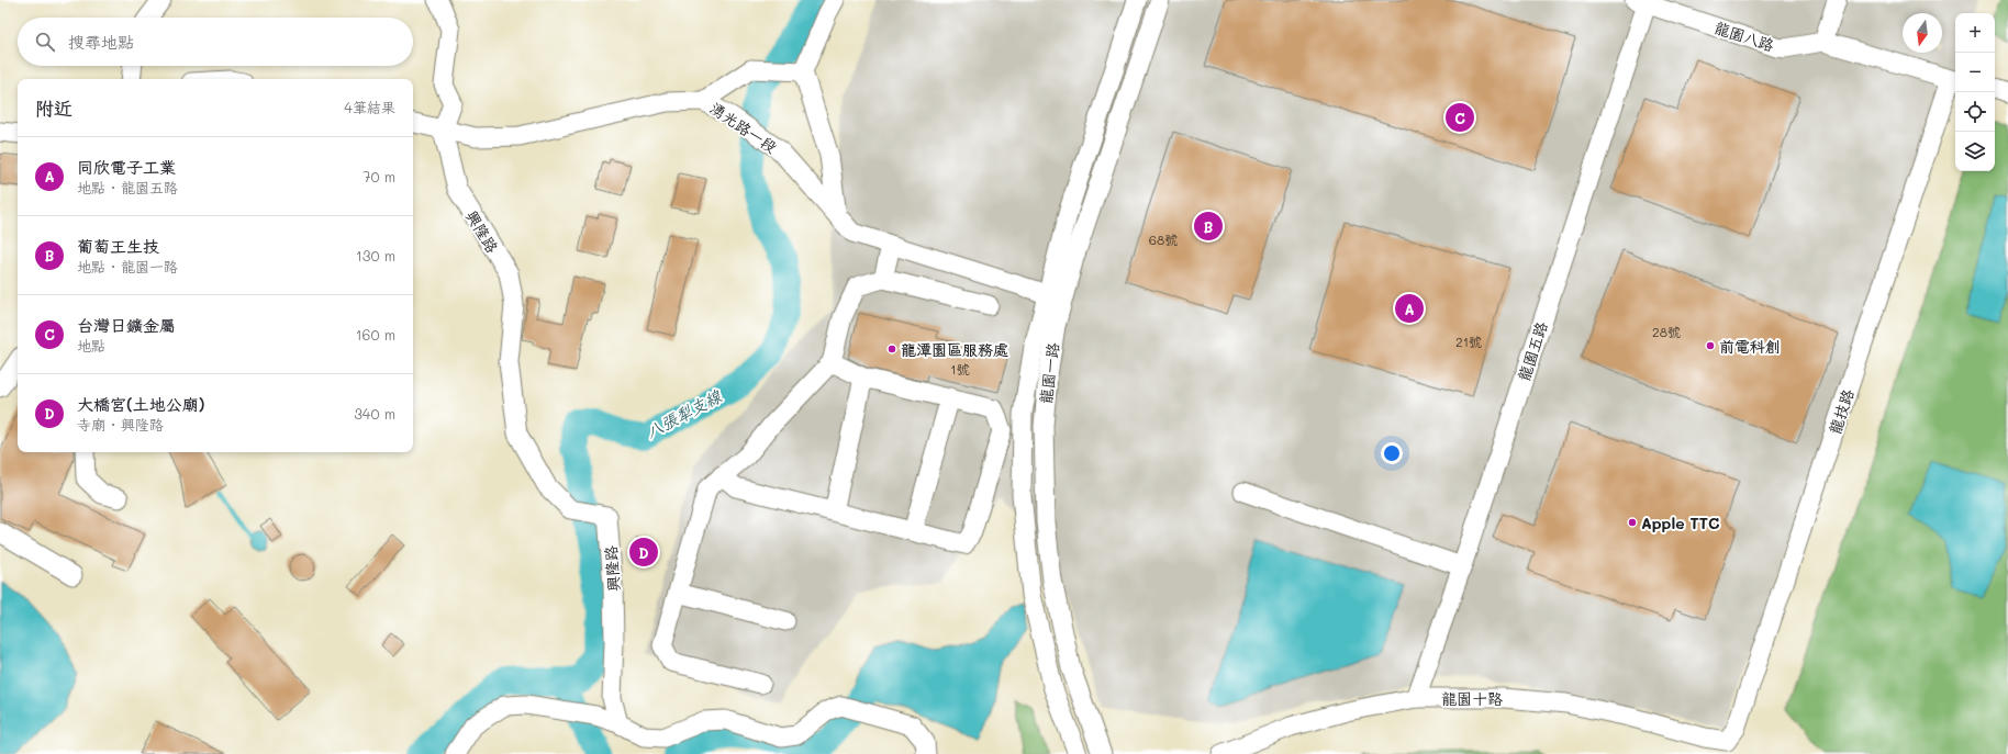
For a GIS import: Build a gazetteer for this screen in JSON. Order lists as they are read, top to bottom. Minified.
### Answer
{"streets":{"street":["龍園八路","湧光路一段","興隆路","龍園五路","龍園一路","龍技路","龍園十路"]},"crossings":[["龍園八路","龍園五路"],["龍園八路","龍技路"],["湧光路一段","興隆路"],["湧光路一段","龍園一路"],["龍園五路","龍園十路"],["龍技路","龍園十路"]],"water":["八張犁支線"],"places":["前電科創","龍潭園區服務處","Apple TTC"],"house_numbers":["68號","28號","21號","1號"],"north":"bottom","page":{"map_buttons":["+","−"],"search":"搜尋地點","heading":["附近","4筆結果"],"pins":["C","B","A","D"],"list":[{"mark":"A","name":"同欣電子工業","note":"地點 · 龍園五路","value":"70 m"},{"mark":"B","name":"葡萄王生技","note":"地點 · 龍園一路","value":"130 m"},{"mark":"C","name":"台灣日鑛金屬","note":"地點","value":"160 m"},{"mark":"D","name":"大橋宮(土地公廟)","note":"寺廟 · 興隆路","value":"340 m"}]}}
